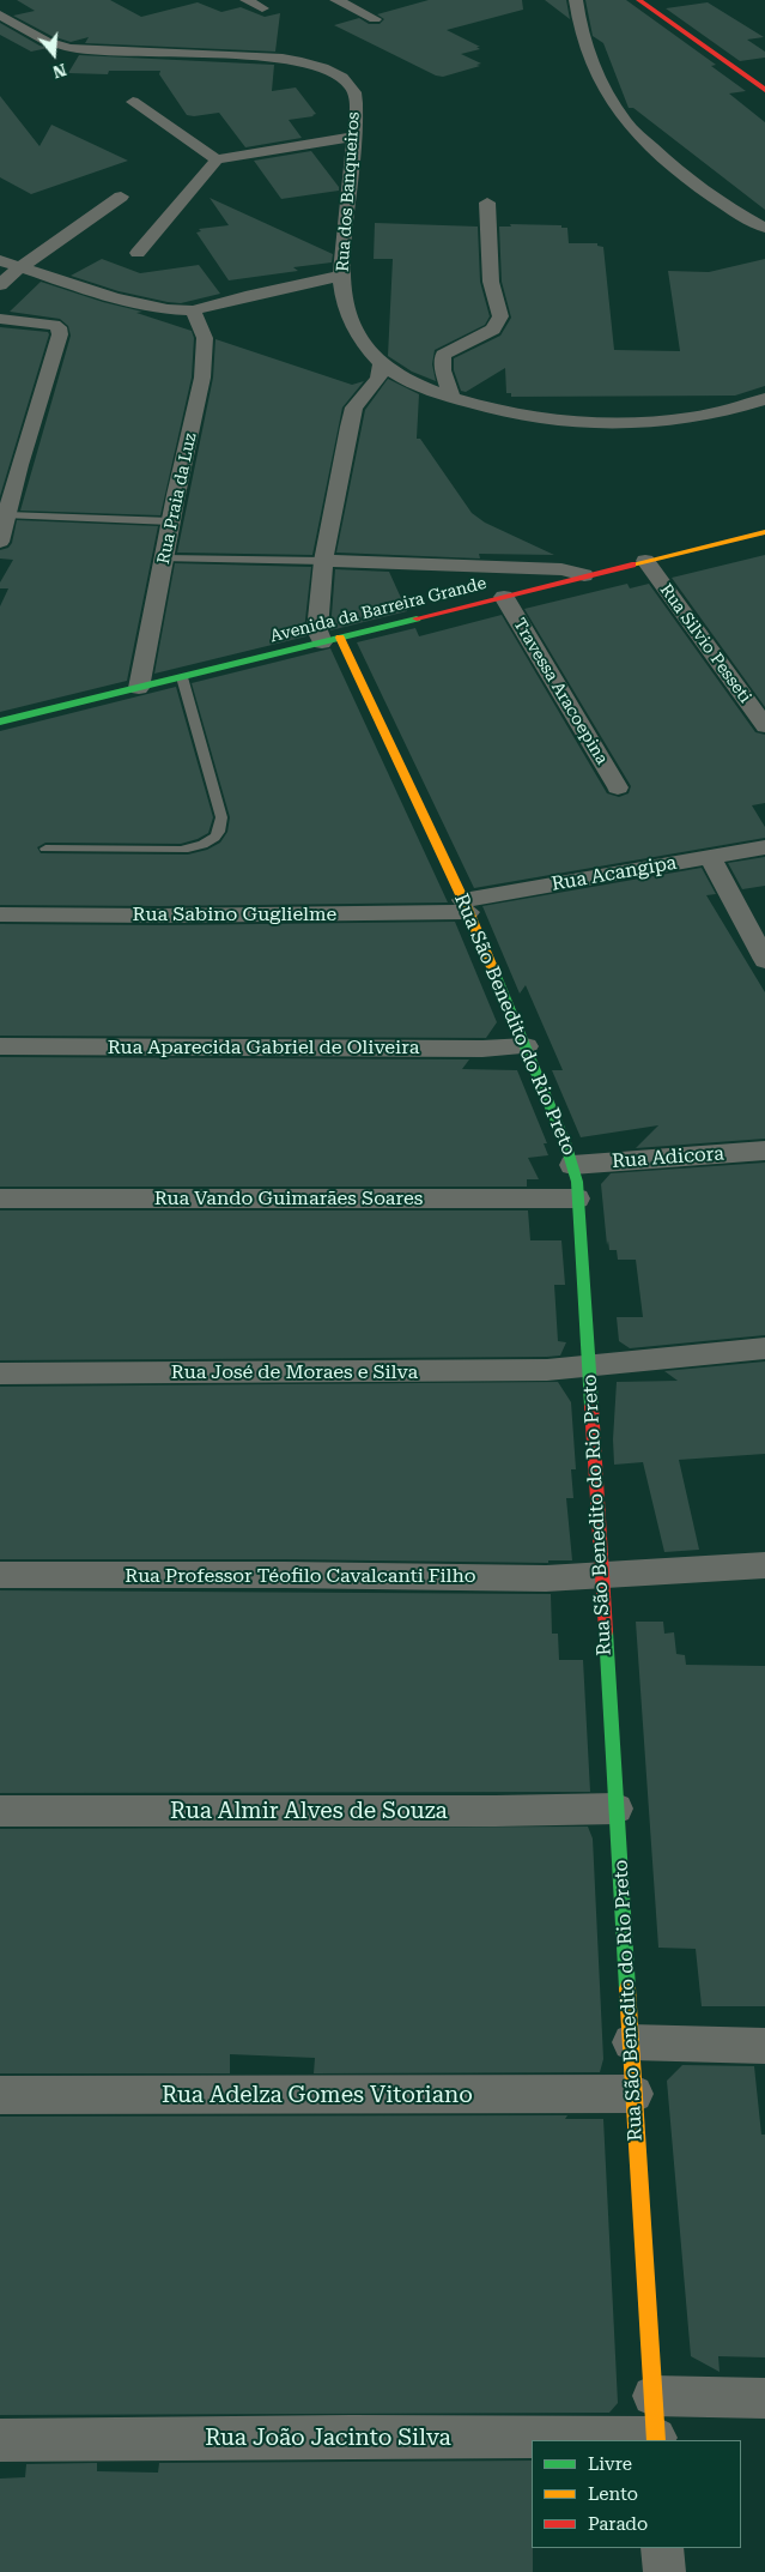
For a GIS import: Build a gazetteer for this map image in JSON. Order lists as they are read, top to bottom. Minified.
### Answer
{"streets":{"street":["Rua dos Banqueiros","Rua Praia da Luz","Avenida da Barreira Grande","Rua Silvio Pesseti","Travessa Aracoepina","Rua Acangipa","Rua Sabino Guglielme","Rua São Benedito do Rio Preto","Rua Aparecida Gabriel de Oliveira","Rua Adicora","Rua Vando Guimarães Soares","Rua José de Moraes e Silva","Rua Professor Téofilo Cavalcanti Filho","Rua Almir Alves de Souza","Rua Adelza Gomes Vitoriano","Rua João Jacinto Silva"]},"crossings":[["Rua Praia da Luz","Avenida da Barreira Grande"],["Avenida da Barreira Grande","Rua Silvio Pesseti"],["Avenida da Barreira Grande","Travessa Aracoepina"],["Avenida da Barreira Grande","Rua São Benedito do Rio Preto"],["Rua Acangipa","Rua Sabino Guglielme"],["Rua Acangipa","Rua São Benedito do Rio Preto"],["Rua Sabino Guglielme","Rua São Benedito do Rio Preto"],["Rua São Benedito do Rio Preto","Rua Aparecida Gabriel de Oliveira"],["Rua São Benedito do Rio Preto","Rua Adicora"],["Rua São Benedito do Rio Preto","Rua Vando Guimarães Soares"],["Rua São Benedito do Rio Preto","Rua José de Moraes e Silva"],["Rua São Benedito do Rio Preto","Rua Professor Téofilo Cavalcanti Filho"],["Rua São Benedito do Rio Preto","Rua Almir Alves de Souza"],["Rua São Benedito do Rio Preto","Rua Adelza Gomes Vitoriano"],["Rua São Benedito do Rio Preto","Rua João Jacinto Silva"]],"legend":["Livre","Lento","Parado"],"north":"bottom"}
